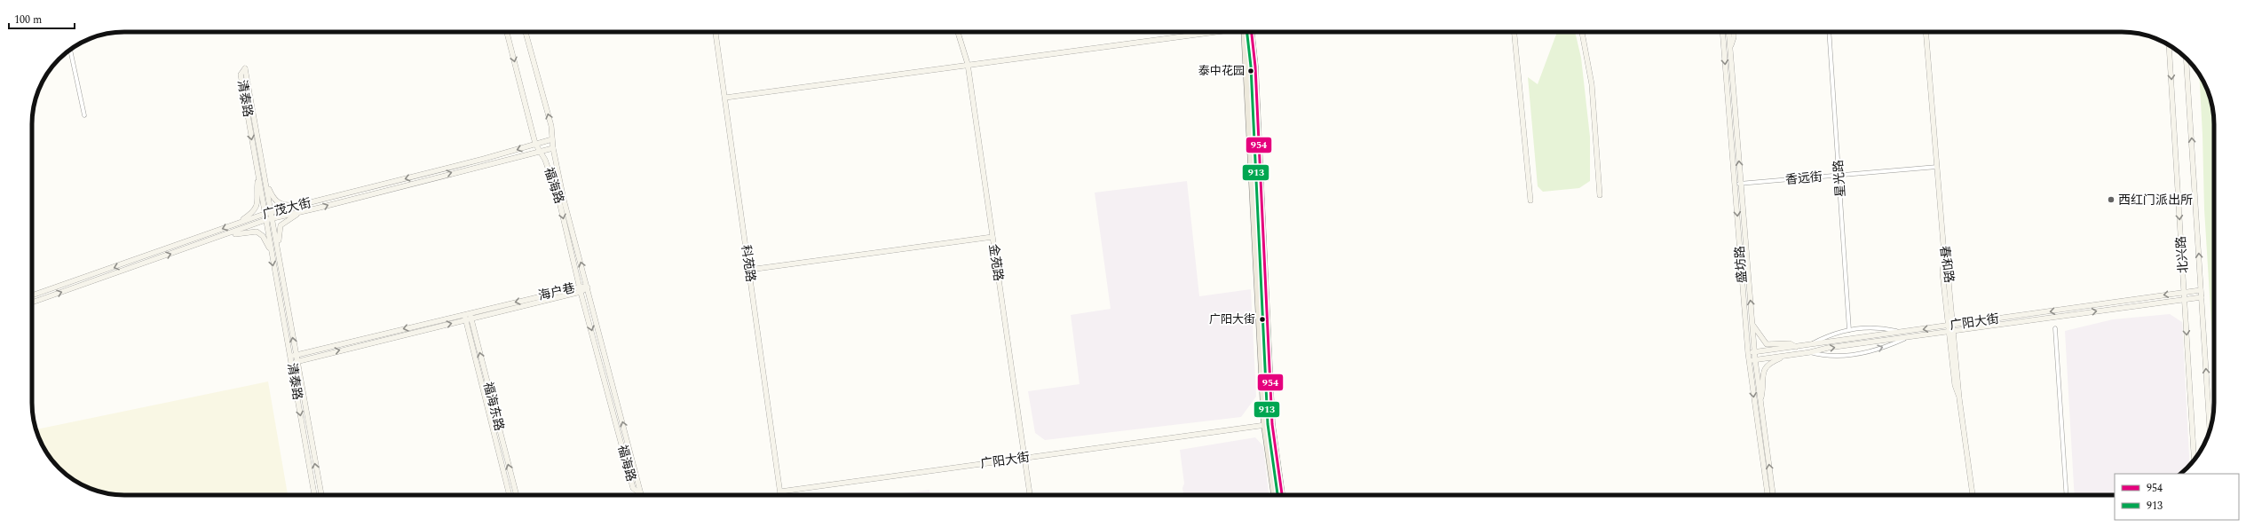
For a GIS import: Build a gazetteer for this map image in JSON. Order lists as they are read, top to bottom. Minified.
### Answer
{"streets":{"street":["清泰路","香远街","星光路","福海路","广茂大街","北兴路","金苑路","科苑路","盛坊路","春和路","海户巷","广阳大街","福海东路"]},"crossings":[["清泰路","广茂大街"],["清泰路","海户巷"],["香远街","星光路"],["香远街","盛坊路"],["香远街","春和路"],["福海路","广茂大街"],["福海路","海户巷"],["北兴路","广阳大街"],["金苑路","广阳大街"],["科苑路","广阳大街"],["盛坊路","广阳大街"],["春和路","广阳大街"],["海户巷","福海东路"]],"places":["泰中花园","西红门派出所","广阳大街"],"lines":["transit line 954","transit line 913"],"legend":["954","913"],"scale_bar":"100 m"}
